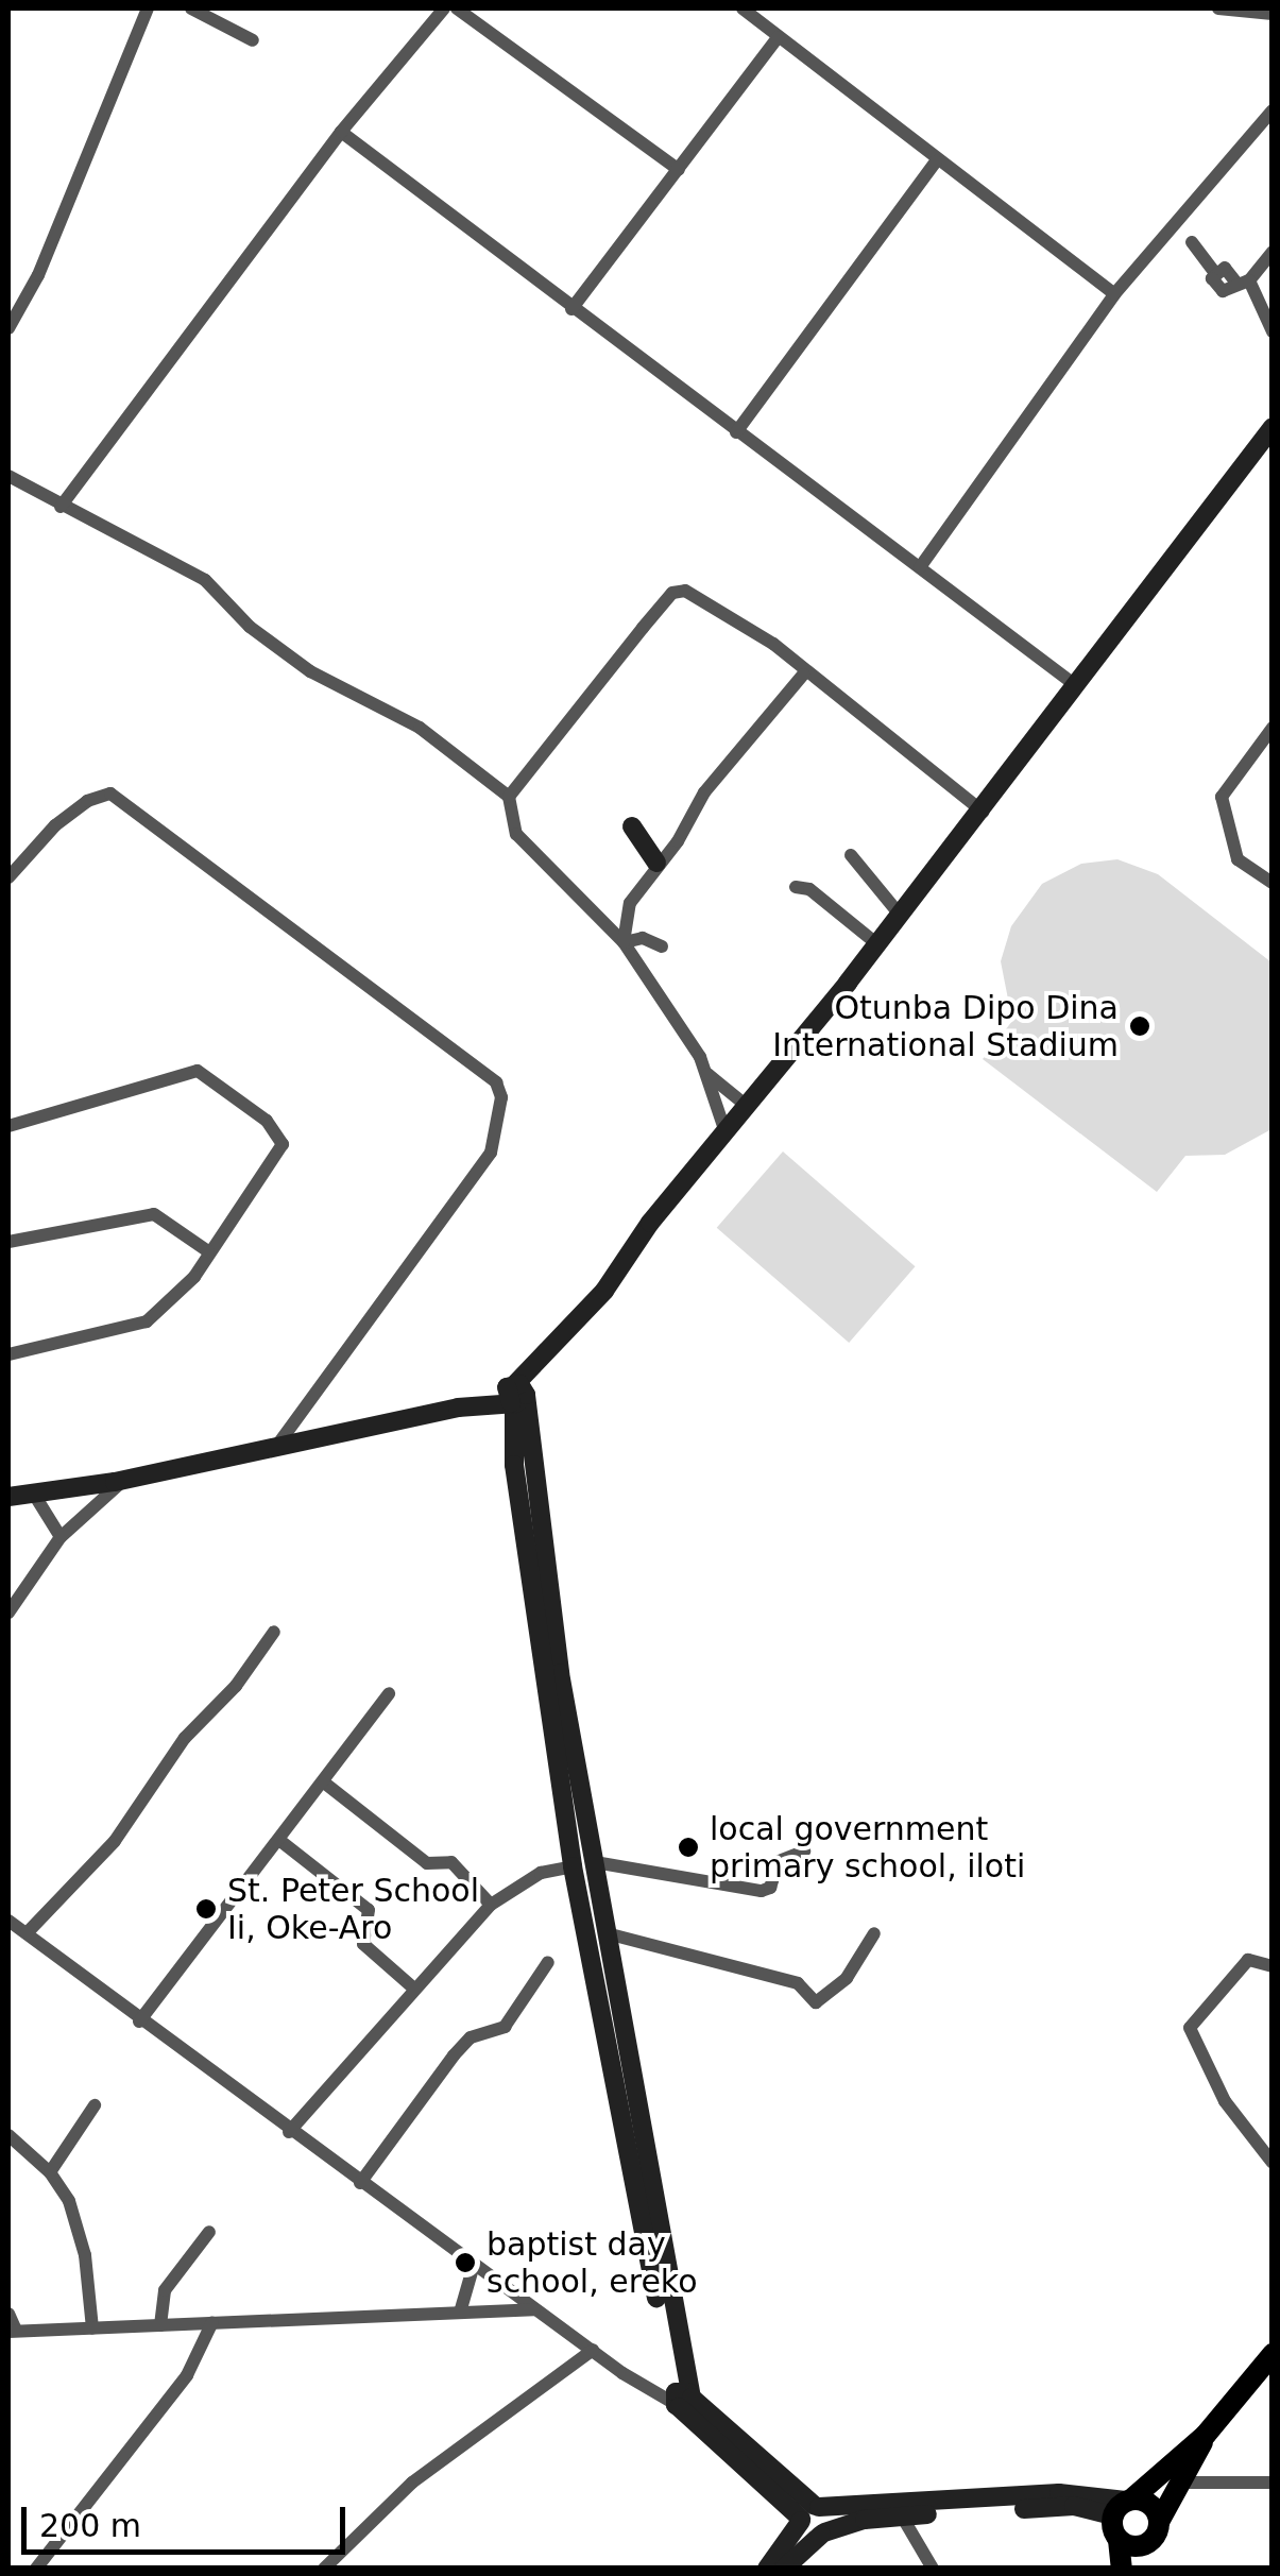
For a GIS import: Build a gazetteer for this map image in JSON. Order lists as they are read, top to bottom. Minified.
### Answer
{"places":["Otunba Dipo Dina International Stadium","local government primary school, iloti","St. Peter School Ii, Oke-Aro","baptist day school, ereko"],"scale_bar":"200 m"}
